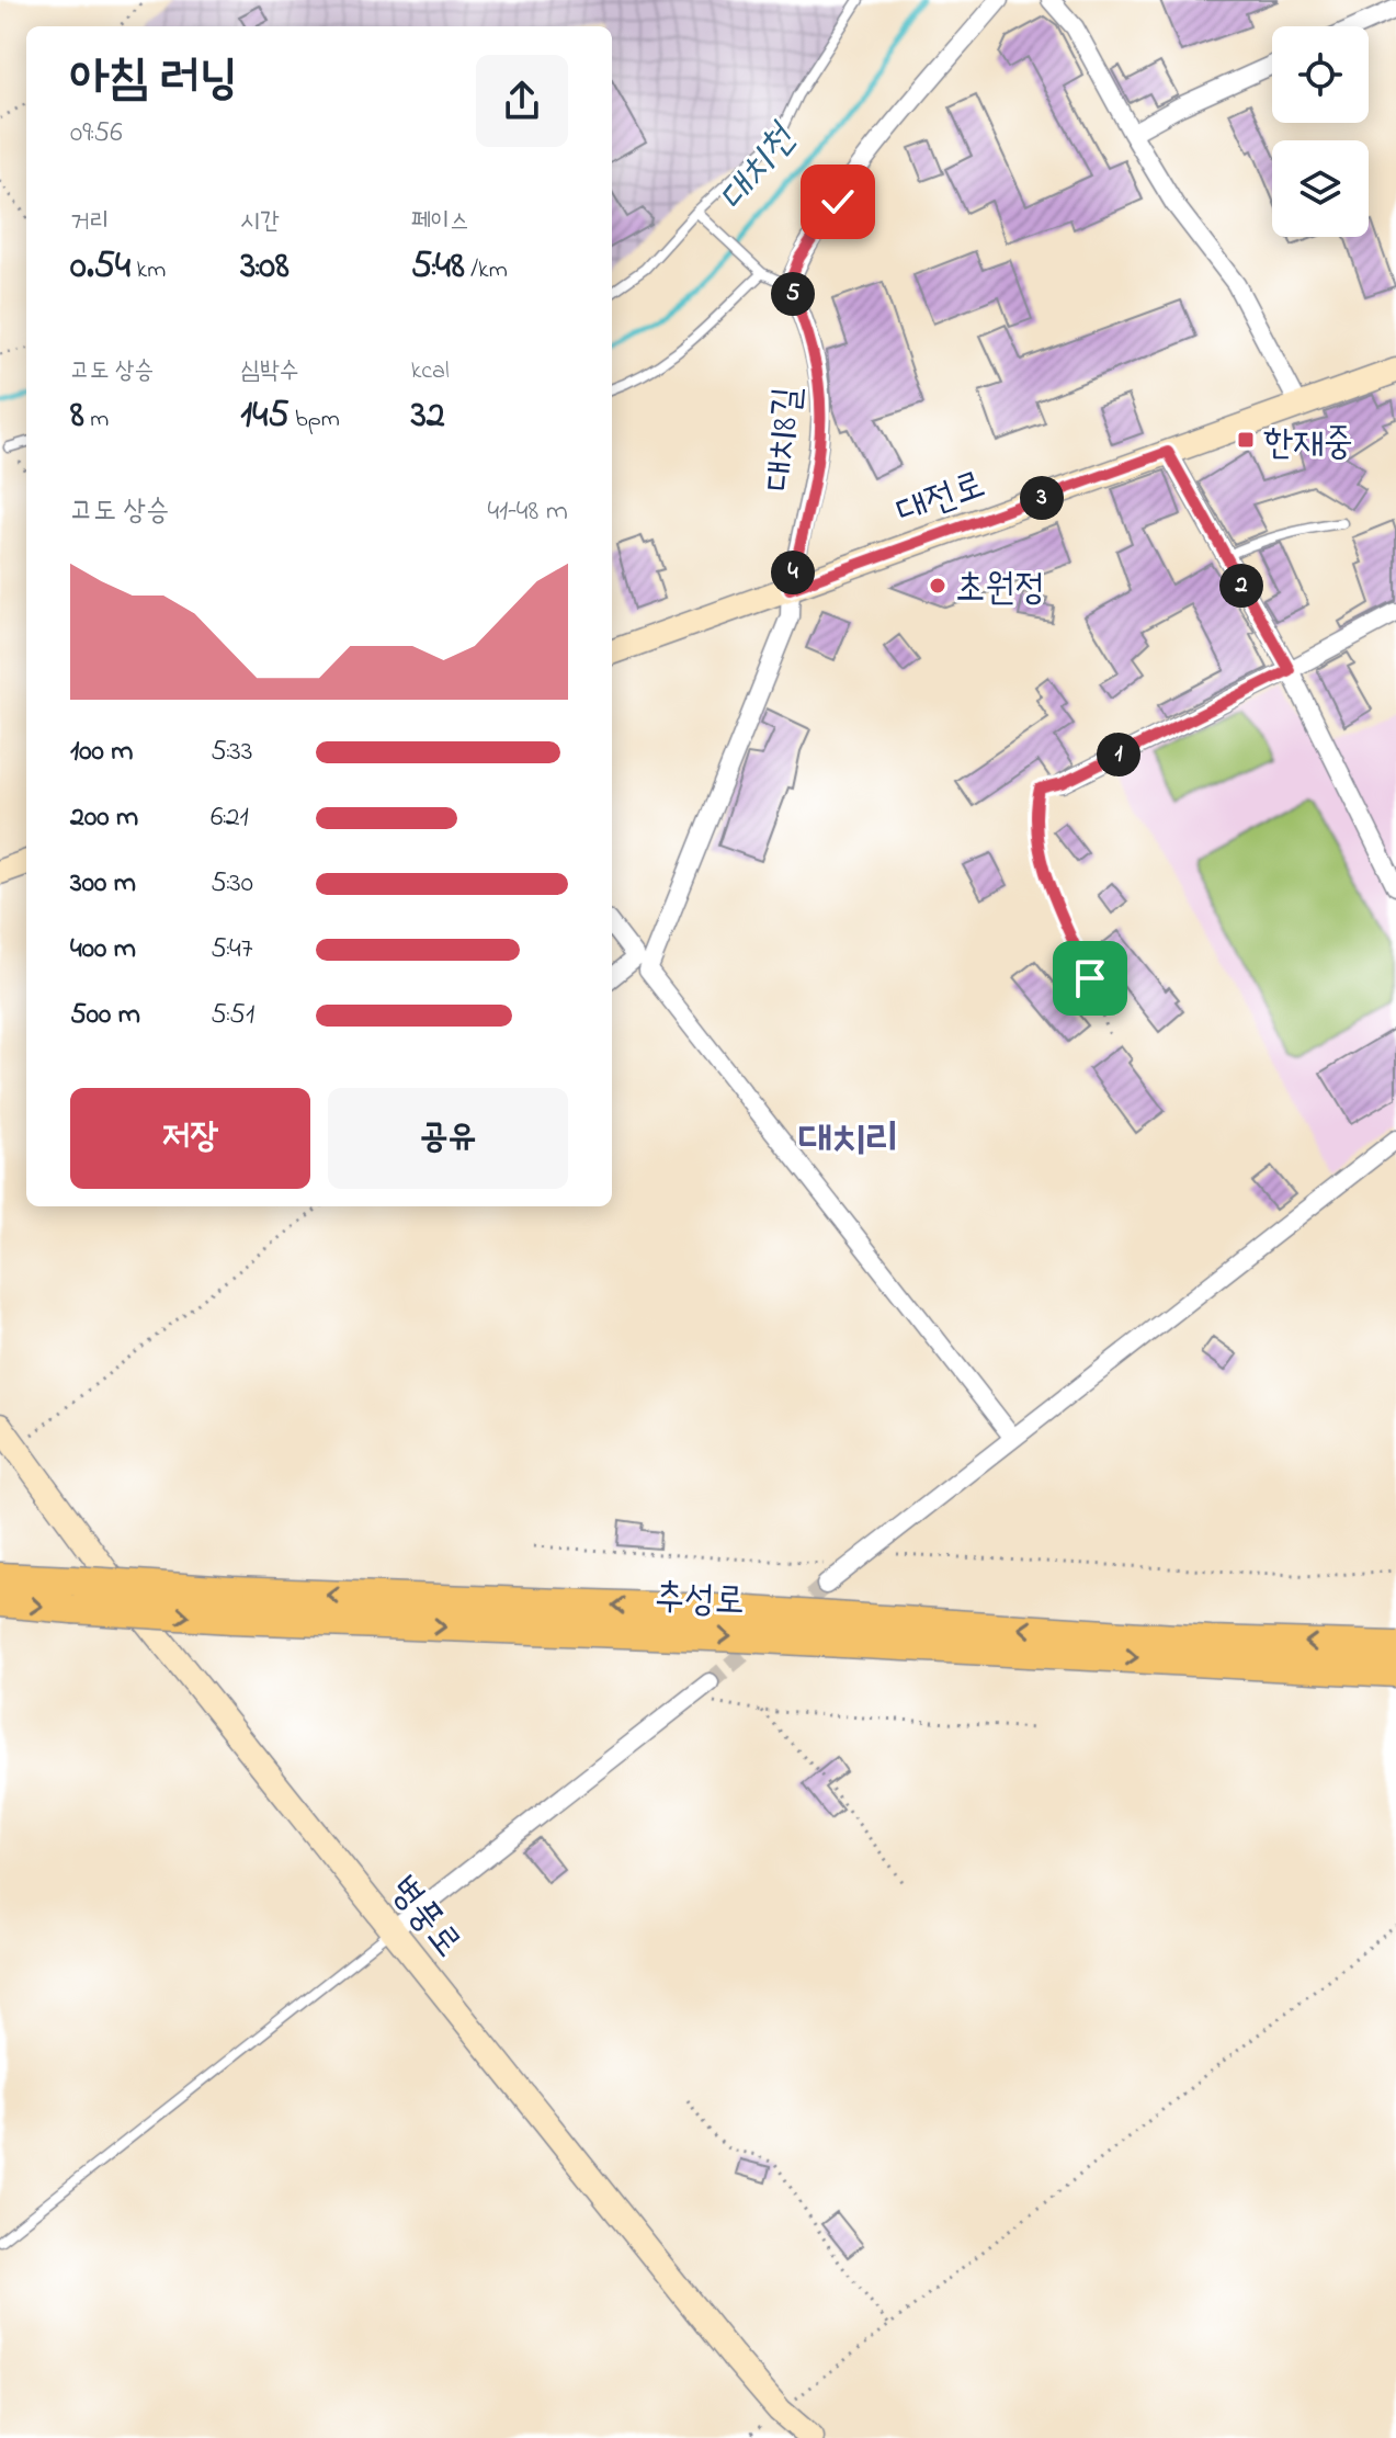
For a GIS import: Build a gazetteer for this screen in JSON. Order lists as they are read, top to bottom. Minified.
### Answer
{"streets":{"main road":["추성로"],"street":["대치8길","대전로","병풍로"]},"crossings":[["대치8길","대전로"]],"districts":["대치리"],"water":["대치천"],"places":{"transit":["한재중"],"other":["초원정"]},"page":{"heading":["아침 러닝","09:56"],"stats":[["거리","0.54 km"],["시간","3:08"],["페이스","5:48 /km"],["고도 상승","8 m"],["심박수","145 bpm"],["kcal","32"]],"pins":["5","3","4","2","1"],"chart":["고도 상승","41–48 m"],"list":[{"name":"100 m","note":"5:33"},{"name":"200 m","note":"6:21"},{"name":"300 m","note":"5:30"},{"name":"400 m","note":"5:47"},{"name":"500 m","note":"5:51"}],"buttons":["저장","공유"]}}
